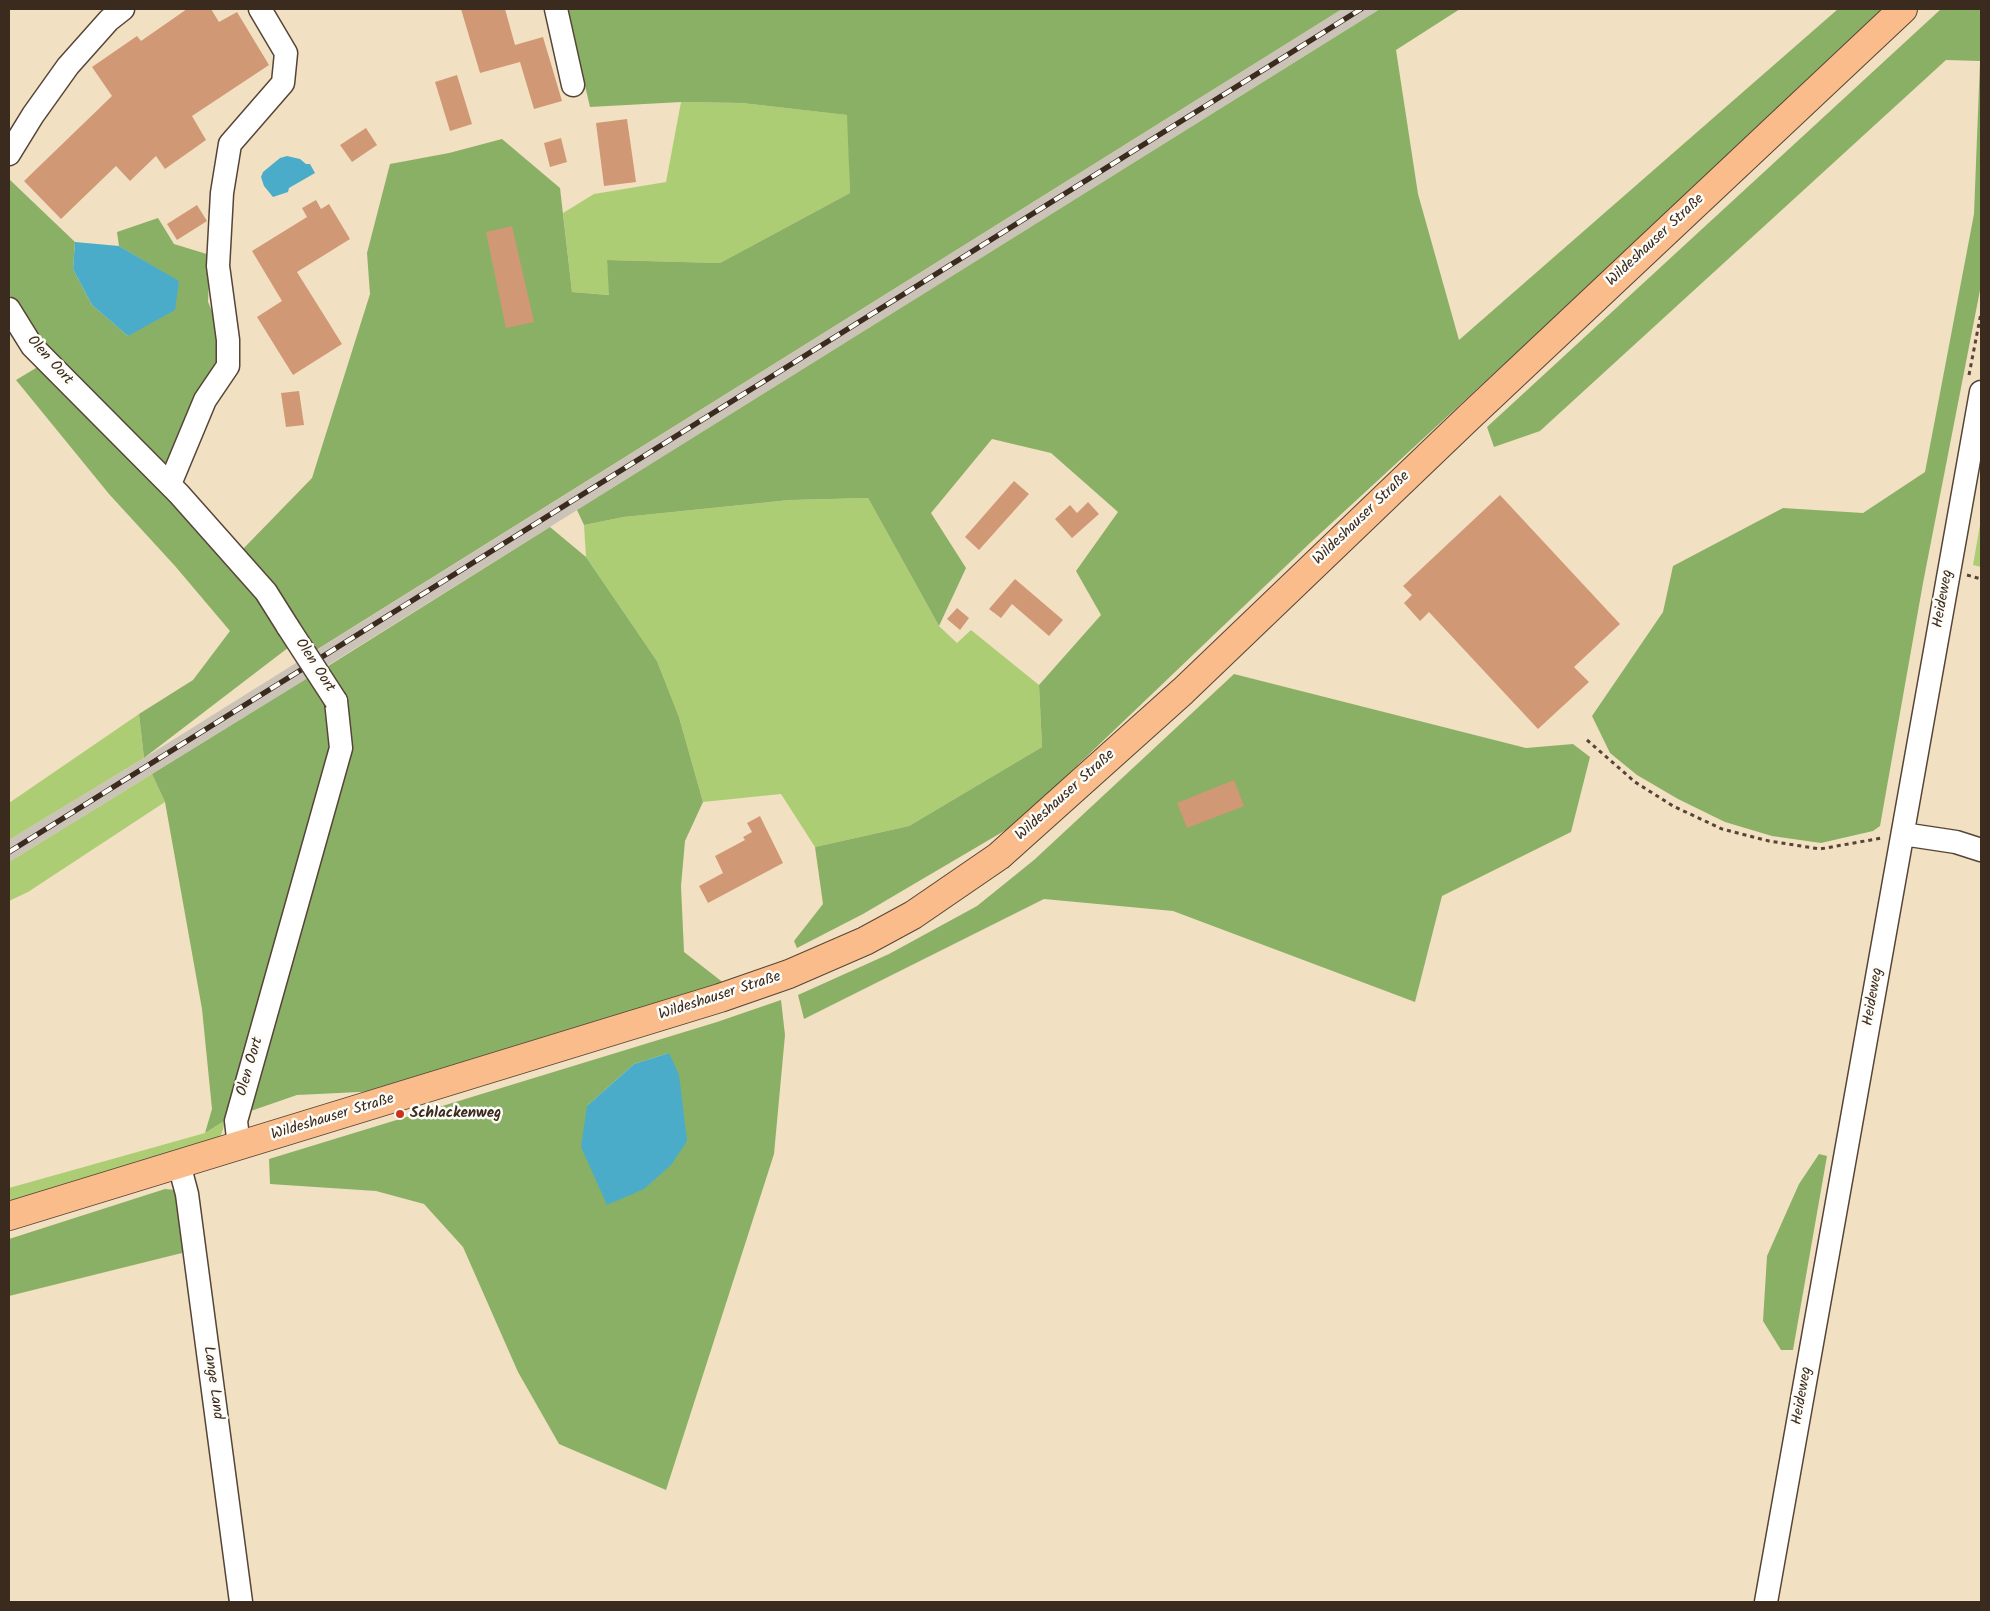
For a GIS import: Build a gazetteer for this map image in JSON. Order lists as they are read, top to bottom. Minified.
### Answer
{"streets":{"main road":["Wildeshauser Straße"],"street":["Olen Oort","Heideweg","Lange Land"]},"crossings":[["Wildeshauser Straße","Olen Oort"],["Wildeshauser Straße","Lange Land"]],"places":["Schlackenweg"]}
